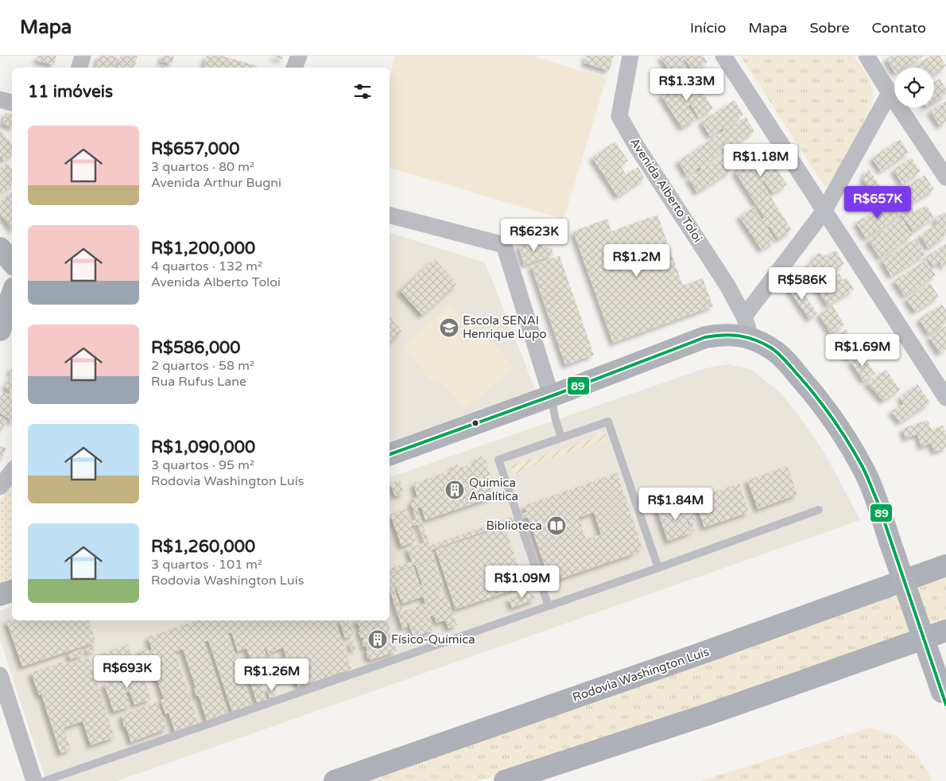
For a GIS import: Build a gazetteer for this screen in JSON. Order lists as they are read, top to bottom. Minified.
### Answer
{"streets":{"highway":["Rodovia Washington Luís"],"street":["Avenida Alberto Toloi"]},"places":{"school or university":["Escola SENAI Henrique Lupo"],"building":["Química Analítica","Físico-Química"],"library":["Biblioteca"]},"lines":["transit line 89"],"page":{"header":"Mapa","nav":["Início","Mapa","Sobre","Contato"],"heading":"11 imóveis","price":["R$1.33M","R$1.18M","R$657K","R$623K","R$1.2M","R$586K","R$1.69M","R$1.84M","R$1.09M","R$693K","R$1.26M"],"list":[{"name":"R$657,000","note":"3 quartos · 80 m² · Avenida Arthur Bugni"},{"name":"R$1,200,000","note":"4 quartos · 132 m² · Avenida Alberto Toloi"},{"name":"R$586,000","note":"2 quartos · 58 m² · Rua Rufus Lane"},{"name":"R$1,090,000","note":"3 quartos · 95 m² · Rodovia Washington Luís"},{"name":"R$1,260,000","note":"3 quartos · 101 m² · Rodovia Washington Luís"}]}}
